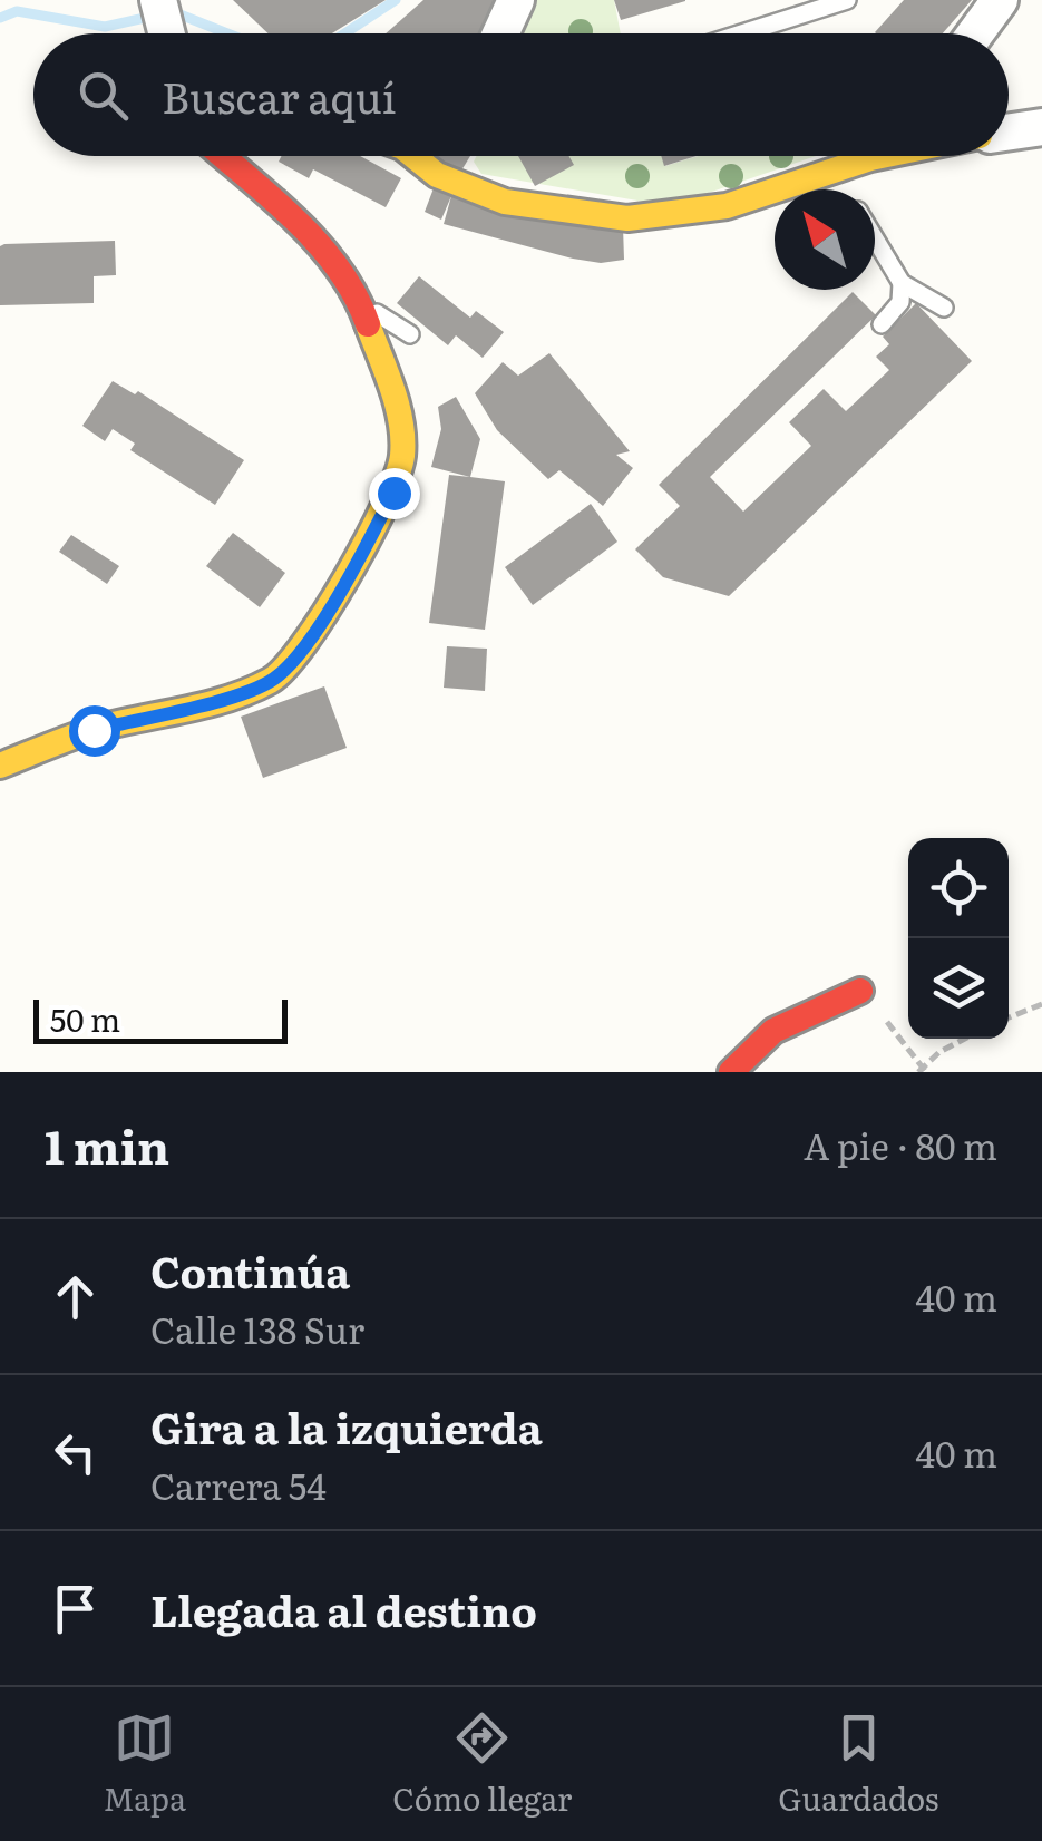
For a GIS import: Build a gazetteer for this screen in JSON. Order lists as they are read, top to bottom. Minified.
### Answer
{"scale_bar":"50 m","north":"top left","page":{"search":"Buscar aquí","scale":"50 m","heading":["1 min","A pie · 80 m"],"list":[["Continúa","Calle 138 Sur","40 m"],["Gira a la izquierda","Carrera 54","40 m"],"Llegada al destino"],"nav":["Mapa","Cómo llegar","Guardados"]}}
